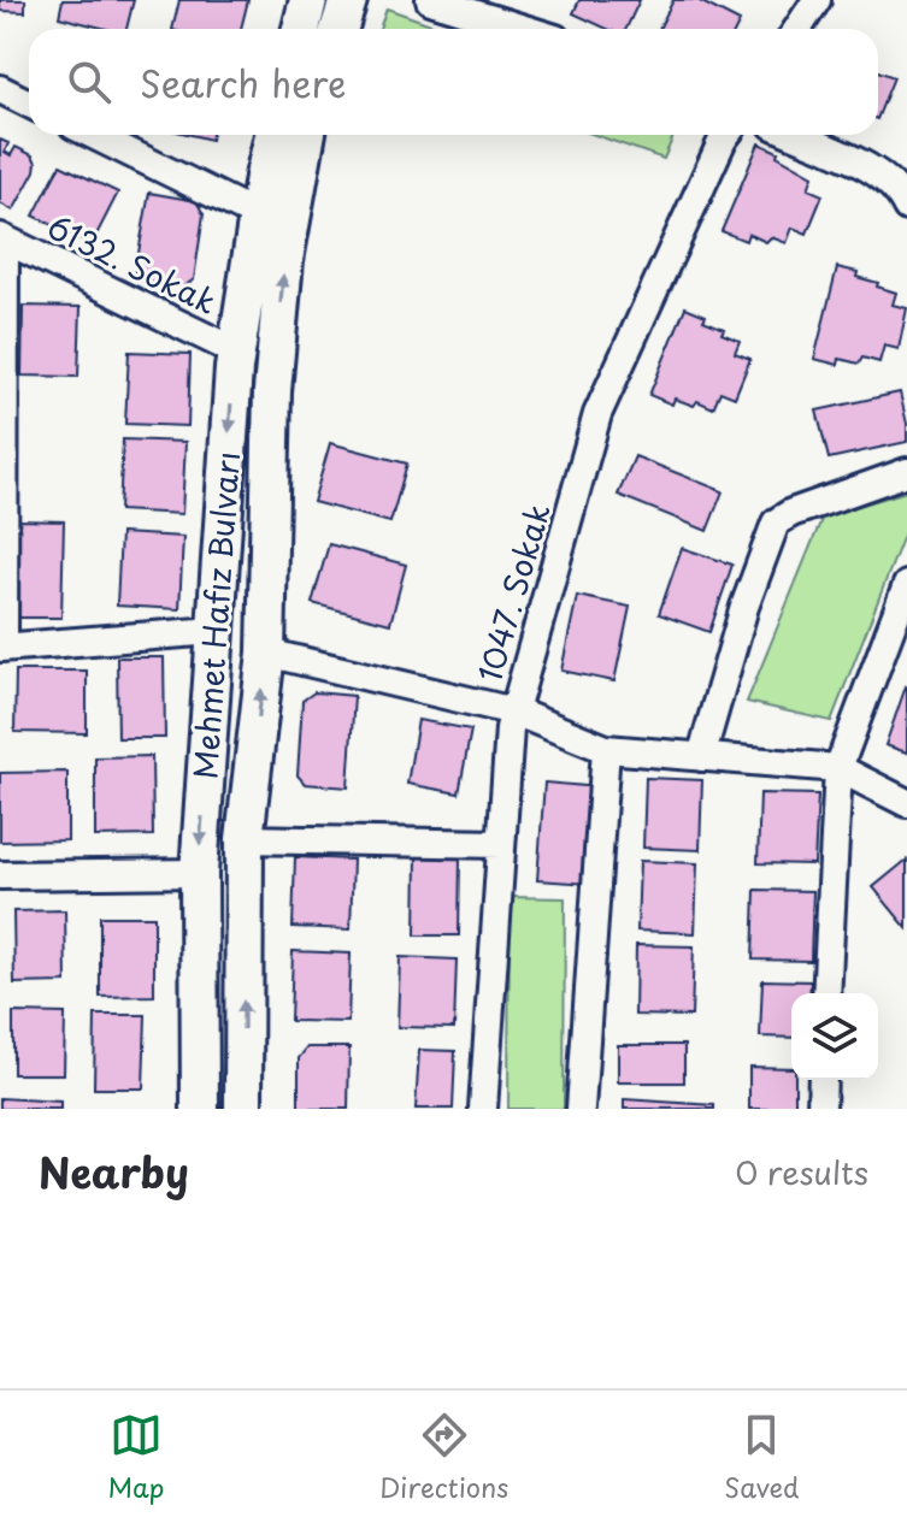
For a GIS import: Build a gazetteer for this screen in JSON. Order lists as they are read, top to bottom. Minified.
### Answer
{"streets":{"main road":["Mehmet Hafız Bulvarı"],"street":["6132. Sokak","1047. Sokak"]},"crossings":[["6132. Sokak","Mehmet Hafız Bulvarı"]],"page":{"search":"Search here","heading":["Nearby","0 results"],"nav":["Map","Directions","Saved"]}}
